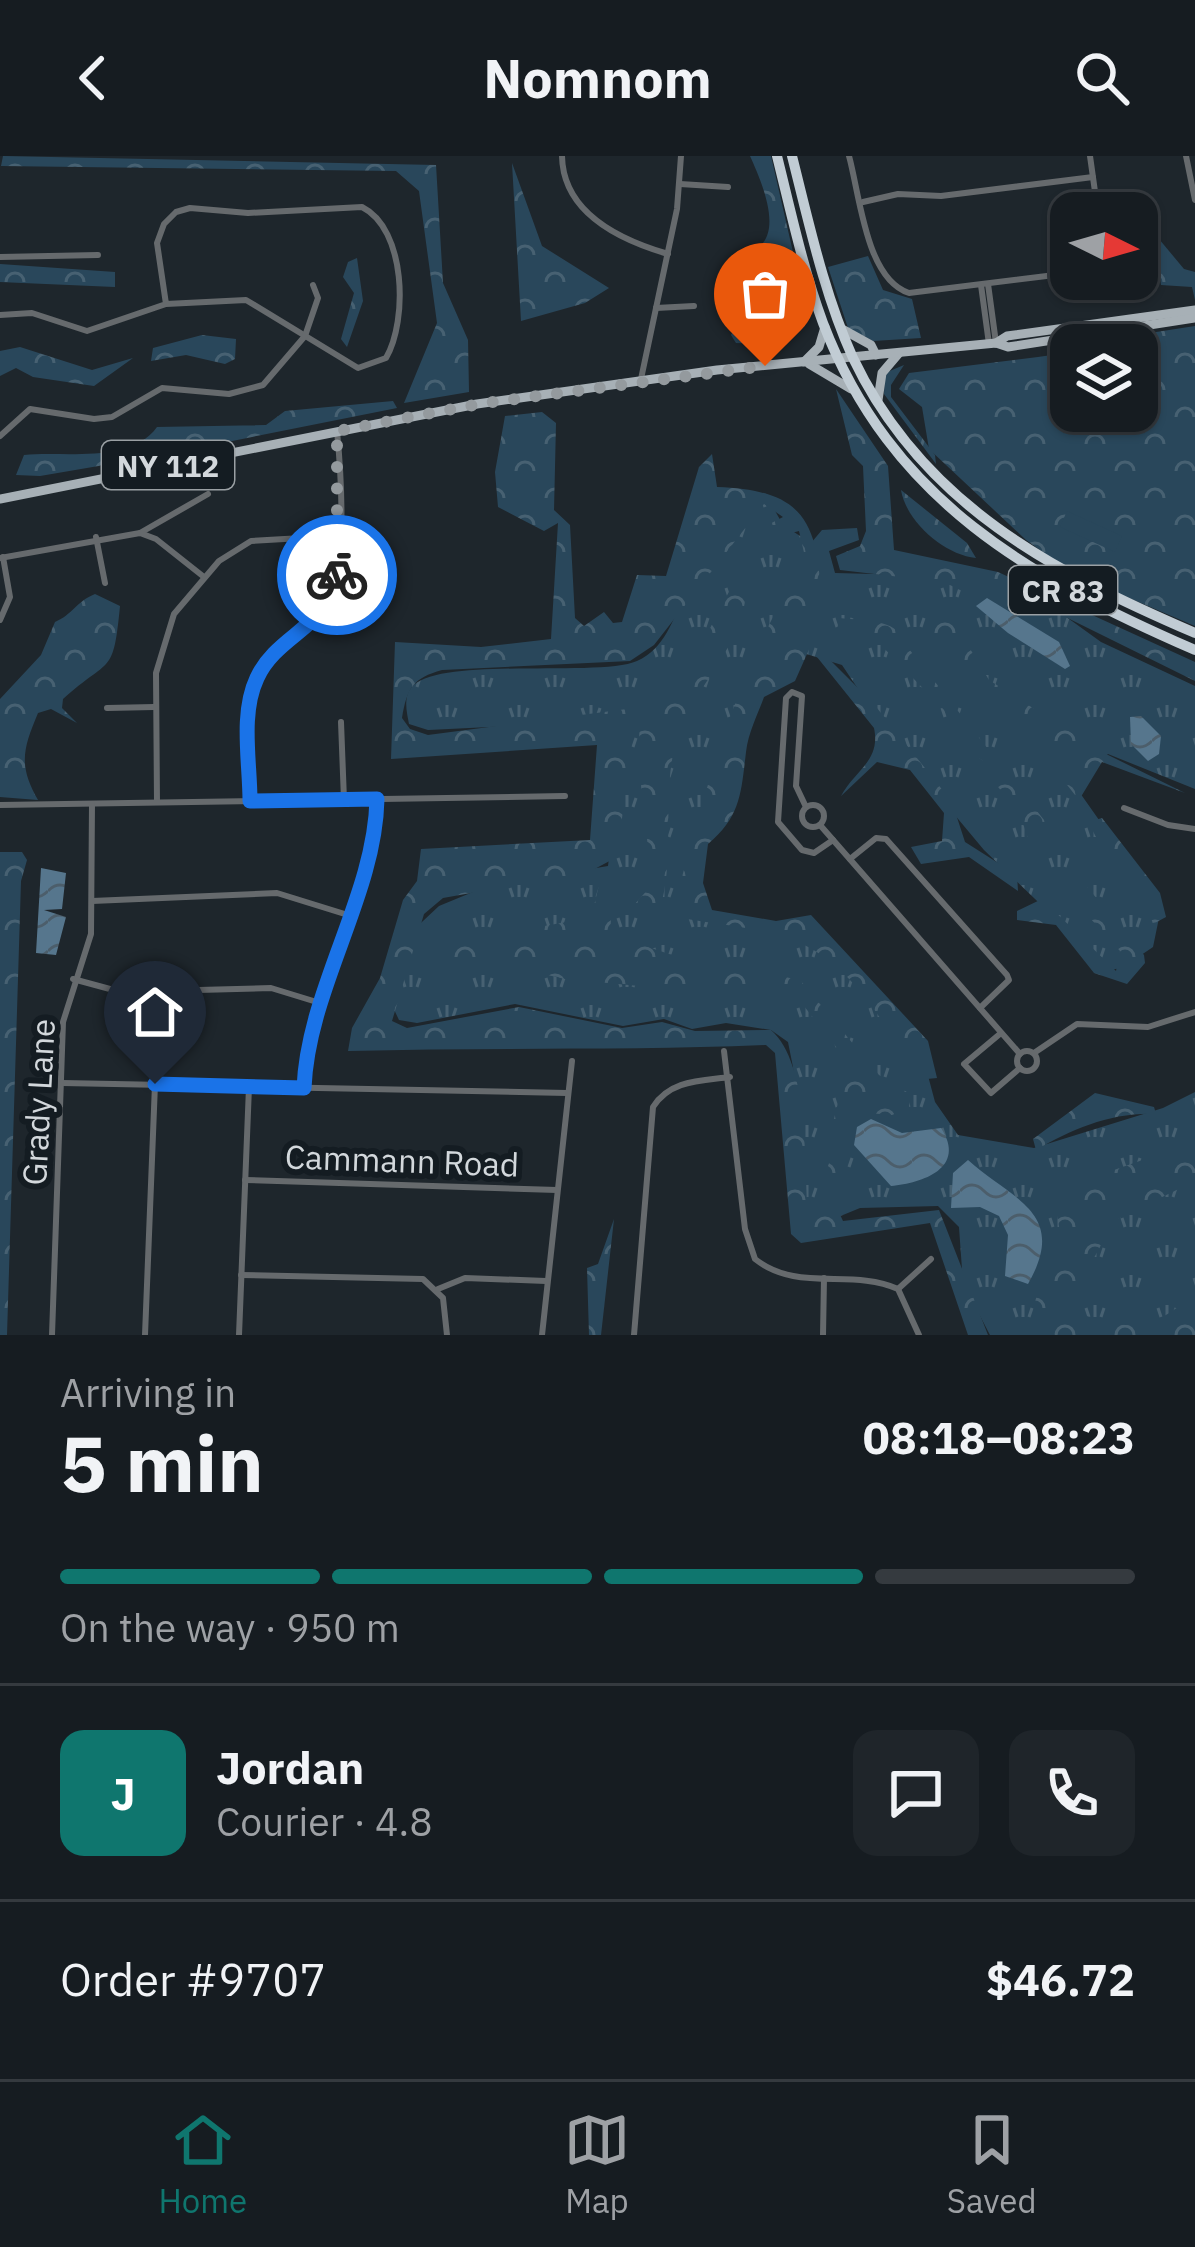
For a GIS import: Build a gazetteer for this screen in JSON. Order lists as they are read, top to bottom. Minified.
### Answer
{"streets":{"highway":["CR 83"],"main road":["NY 112"],"street":["Grady Lane","Cammann Road"]},"crossings":[["NY 112","CR 83"]],"north":"right","page":{"header":"Nomnom","heading":["5 min","Arriving in","08:18–08:23"],"panel":["Jordan","Courier · 4.8","Order #9707","$46.72"],"bar":"On the way · 950 m","round":"J","tabs":["Home","Map","Saved"]}}
